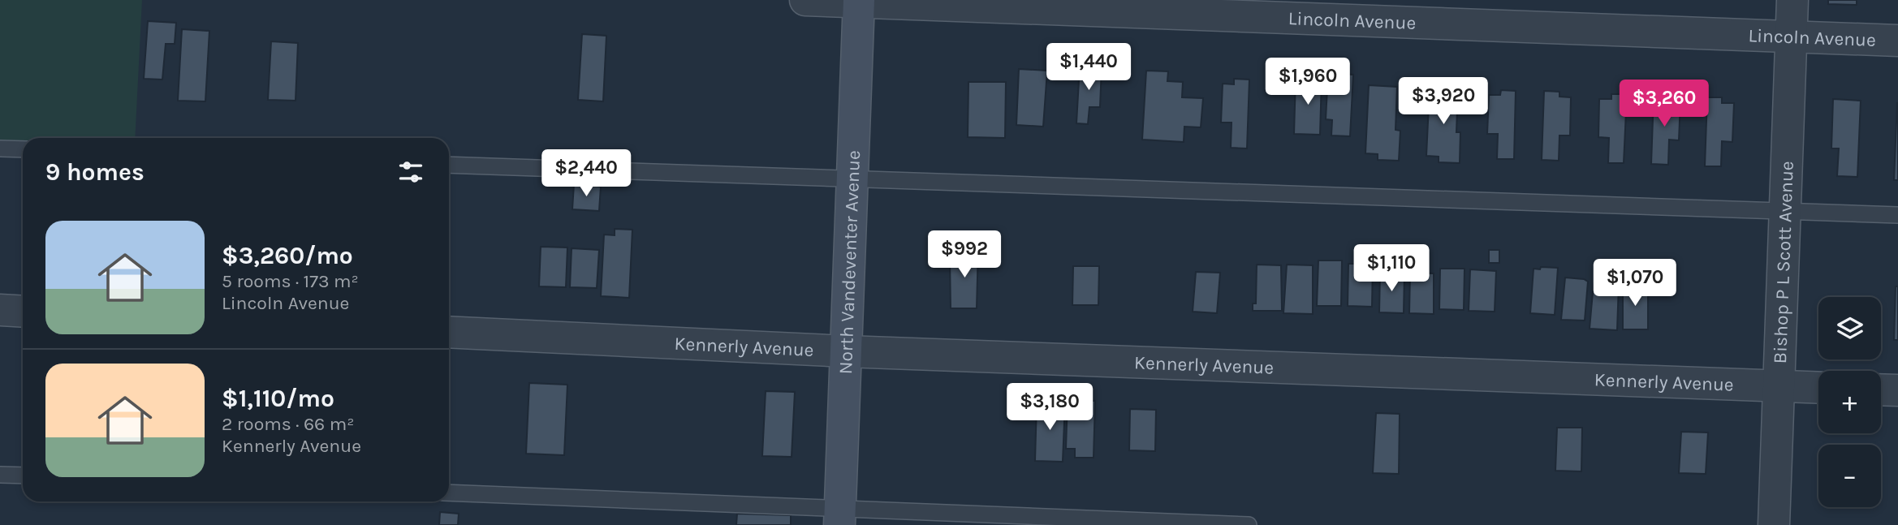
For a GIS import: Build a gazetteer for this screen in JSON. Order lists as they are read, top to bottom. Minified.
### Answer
{"streets":{"main road":["North Vandeventer Avenue"],"street":["Lincoln Avenue","Bishop P L Scott Avenue","Kennerly Avenue"]},"crossings":[["Lincoln Avenue","Bishop P L Scott Avenue"],["Lincoln Avenue","North Vandeventer Avenue"],["Bishop P L Scott Avenue","Kennerly Avenue"],["North Vandeventer Avenue","Kennerly Avenue"]],"page":{"price":["$1,440","$1,960","$3,920","$3,260","$2,440","$992","$1,110","$1,070","$3,180"],"heading":"9 homes","list":[{"name":"$3,260/mo","note":"5 rooms · 173 m² · Lincoln Avenue"},{"name":"$1,110/mo","note":"2 rooms · 66 m² · Kennerly Avenue"}],"map_buttons":["+","−"]}}
